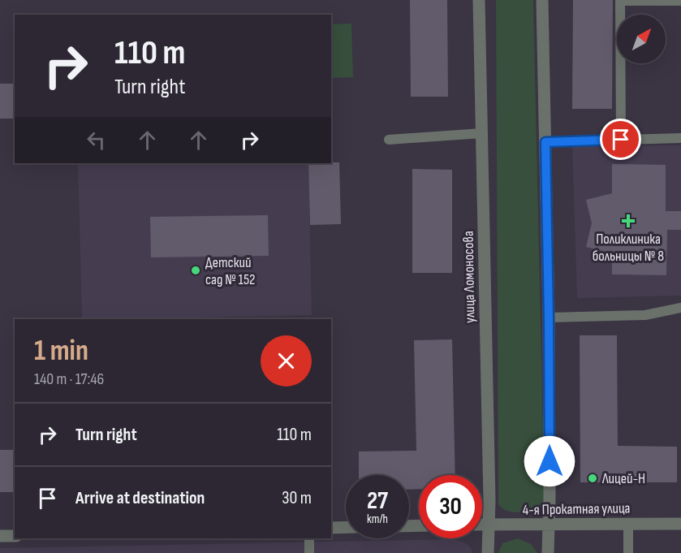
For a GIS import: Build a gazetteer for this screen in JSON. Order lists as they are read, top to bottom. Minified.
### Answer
{"streets":{"street":["улица Ломоносова","4-я Прокатная улица"]},"crossings":[["улица Ломоносова","4-я Прокатная улица"]],"places":{"health":["Поликлиника больницы № 8"],"other":["Детский сад № 152","Лицей-Н"]},"north":"top right","page":{"turn":["110 m","Turn right"],"heading":["1 min","140 m · 17:46"],"list":[{"name":"Turn right","value":"110 m"},{"name":"Arrive at destination","value":"30 m"}],"speed":"27 km/h","limit":"30"}}
